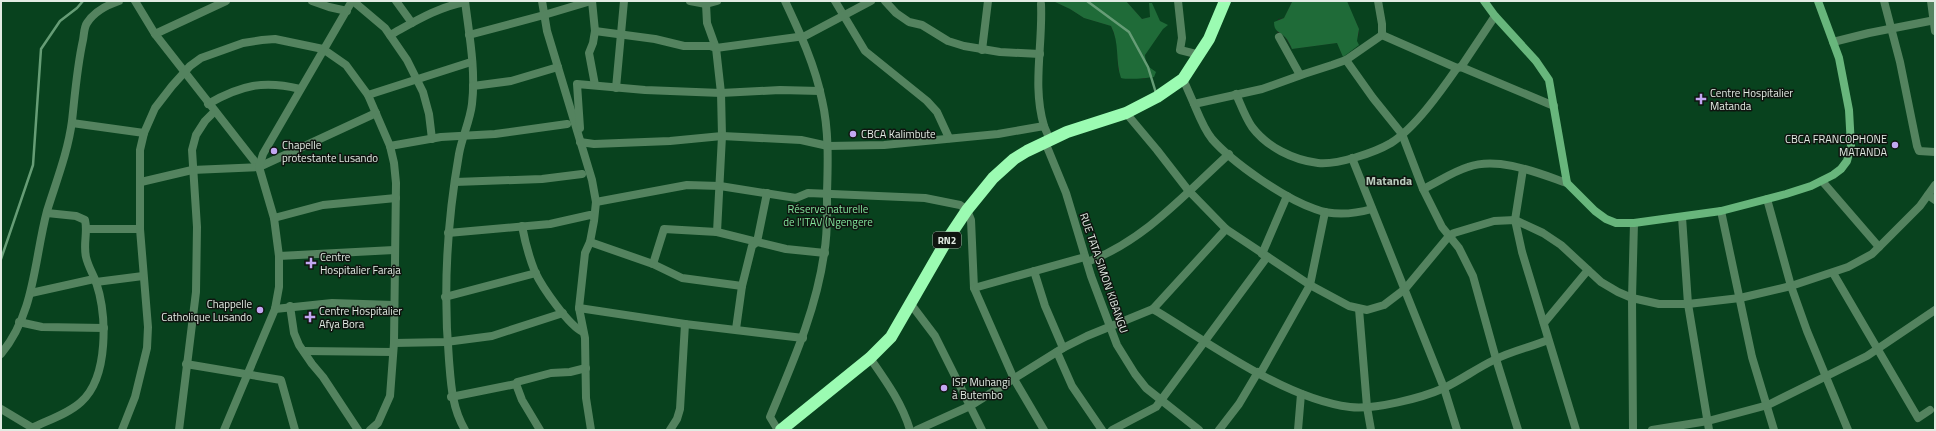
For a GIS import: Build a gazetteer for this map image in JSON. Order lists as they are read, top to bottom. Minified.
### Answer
{"streets":{"highway":["RN2"],"street":["RUE TATA SIMON KIBANGU"]},"crossings":[["RN2","RUE TATA SIMON KIBANGU"]],"districts":["Matanda"],"parks":["Réserve naturelle de l'ITAV (Ngengere"],"places":{"health":["Centre Hospitalier Matanda","Centre Hospitalier Faraja","Centre Hospitalier Afya Bora"],"other":["CBCA Kalimbute","CBCA FRANCOPHONE MATANDA","Chapelle protestante Lusando","Chappelle Catholique Lusando","ISP Muhangi à Butembo"]}}
